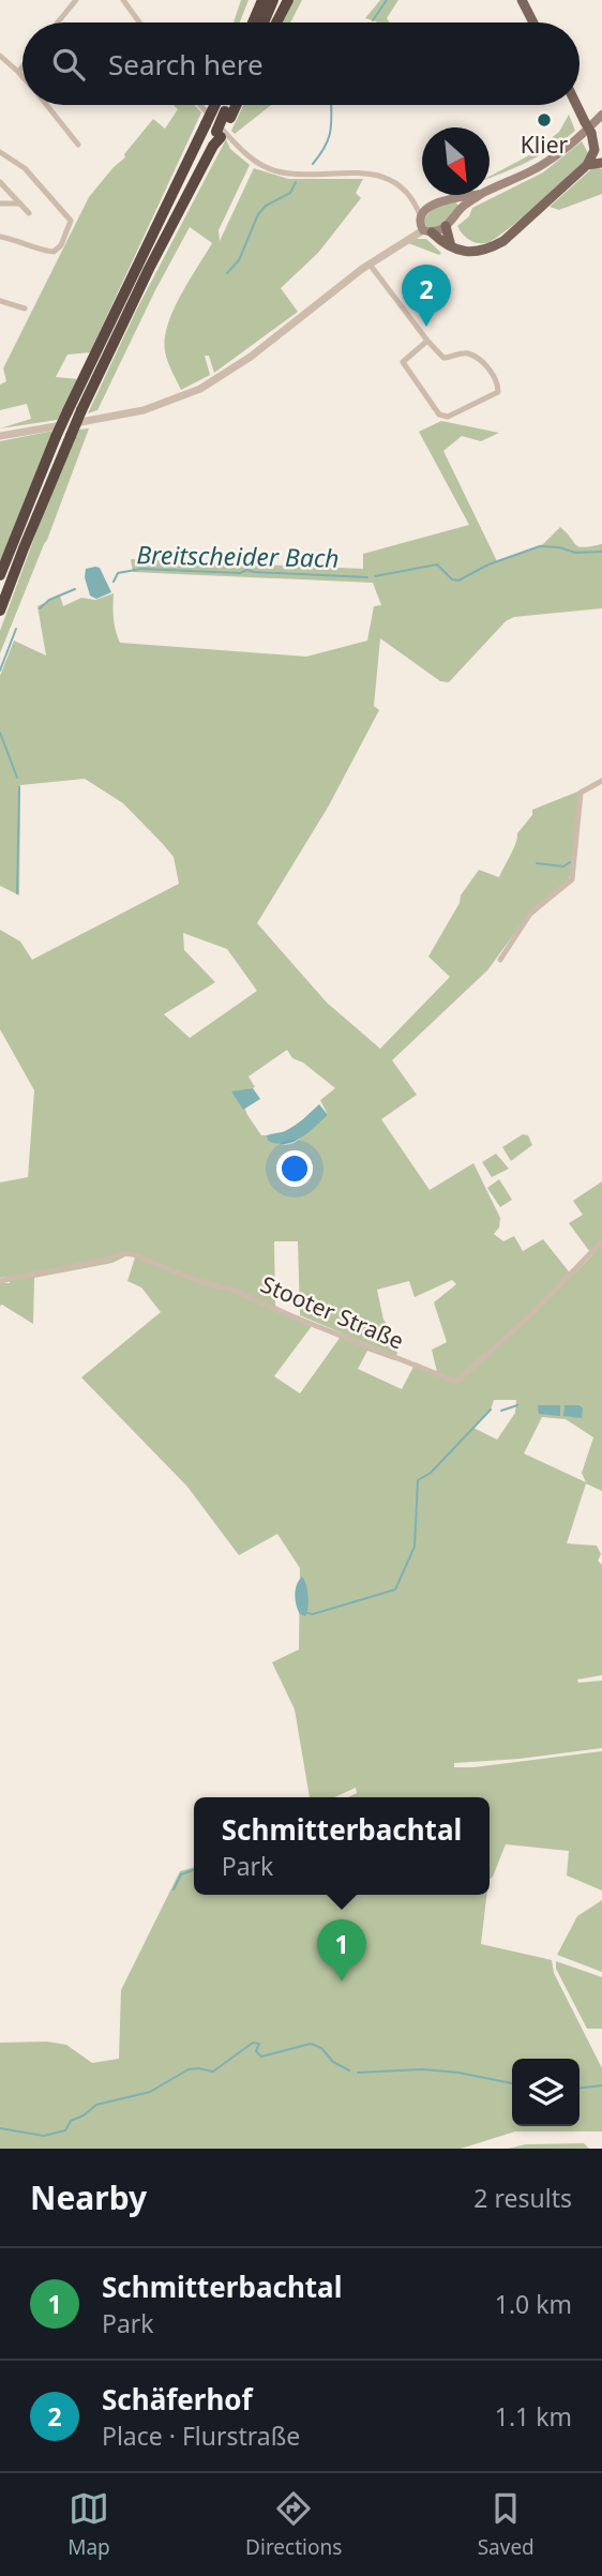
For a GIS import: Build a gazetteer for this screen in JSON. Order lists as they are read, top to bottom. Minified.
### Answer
{"streets":{"street":["Stooter Straße"]},"water":["Breitscheider Bach"],"places":["Klier"],"north":"bottom right","page":{"search":"Search here","pins":["2","1"],"popup":["Schmitterbachtal","Park"],"heading":["Nearby","2 results"],"list":[{"mark":"1","name":"Schmitterbachtal","note":"Park","value":"1.0 km"},{"mark":"2","name":"Schäferhof","note":"Place · Flurstraße","value":"1.1 km"}],"nav":["Map","Directions","Saved"]}}
